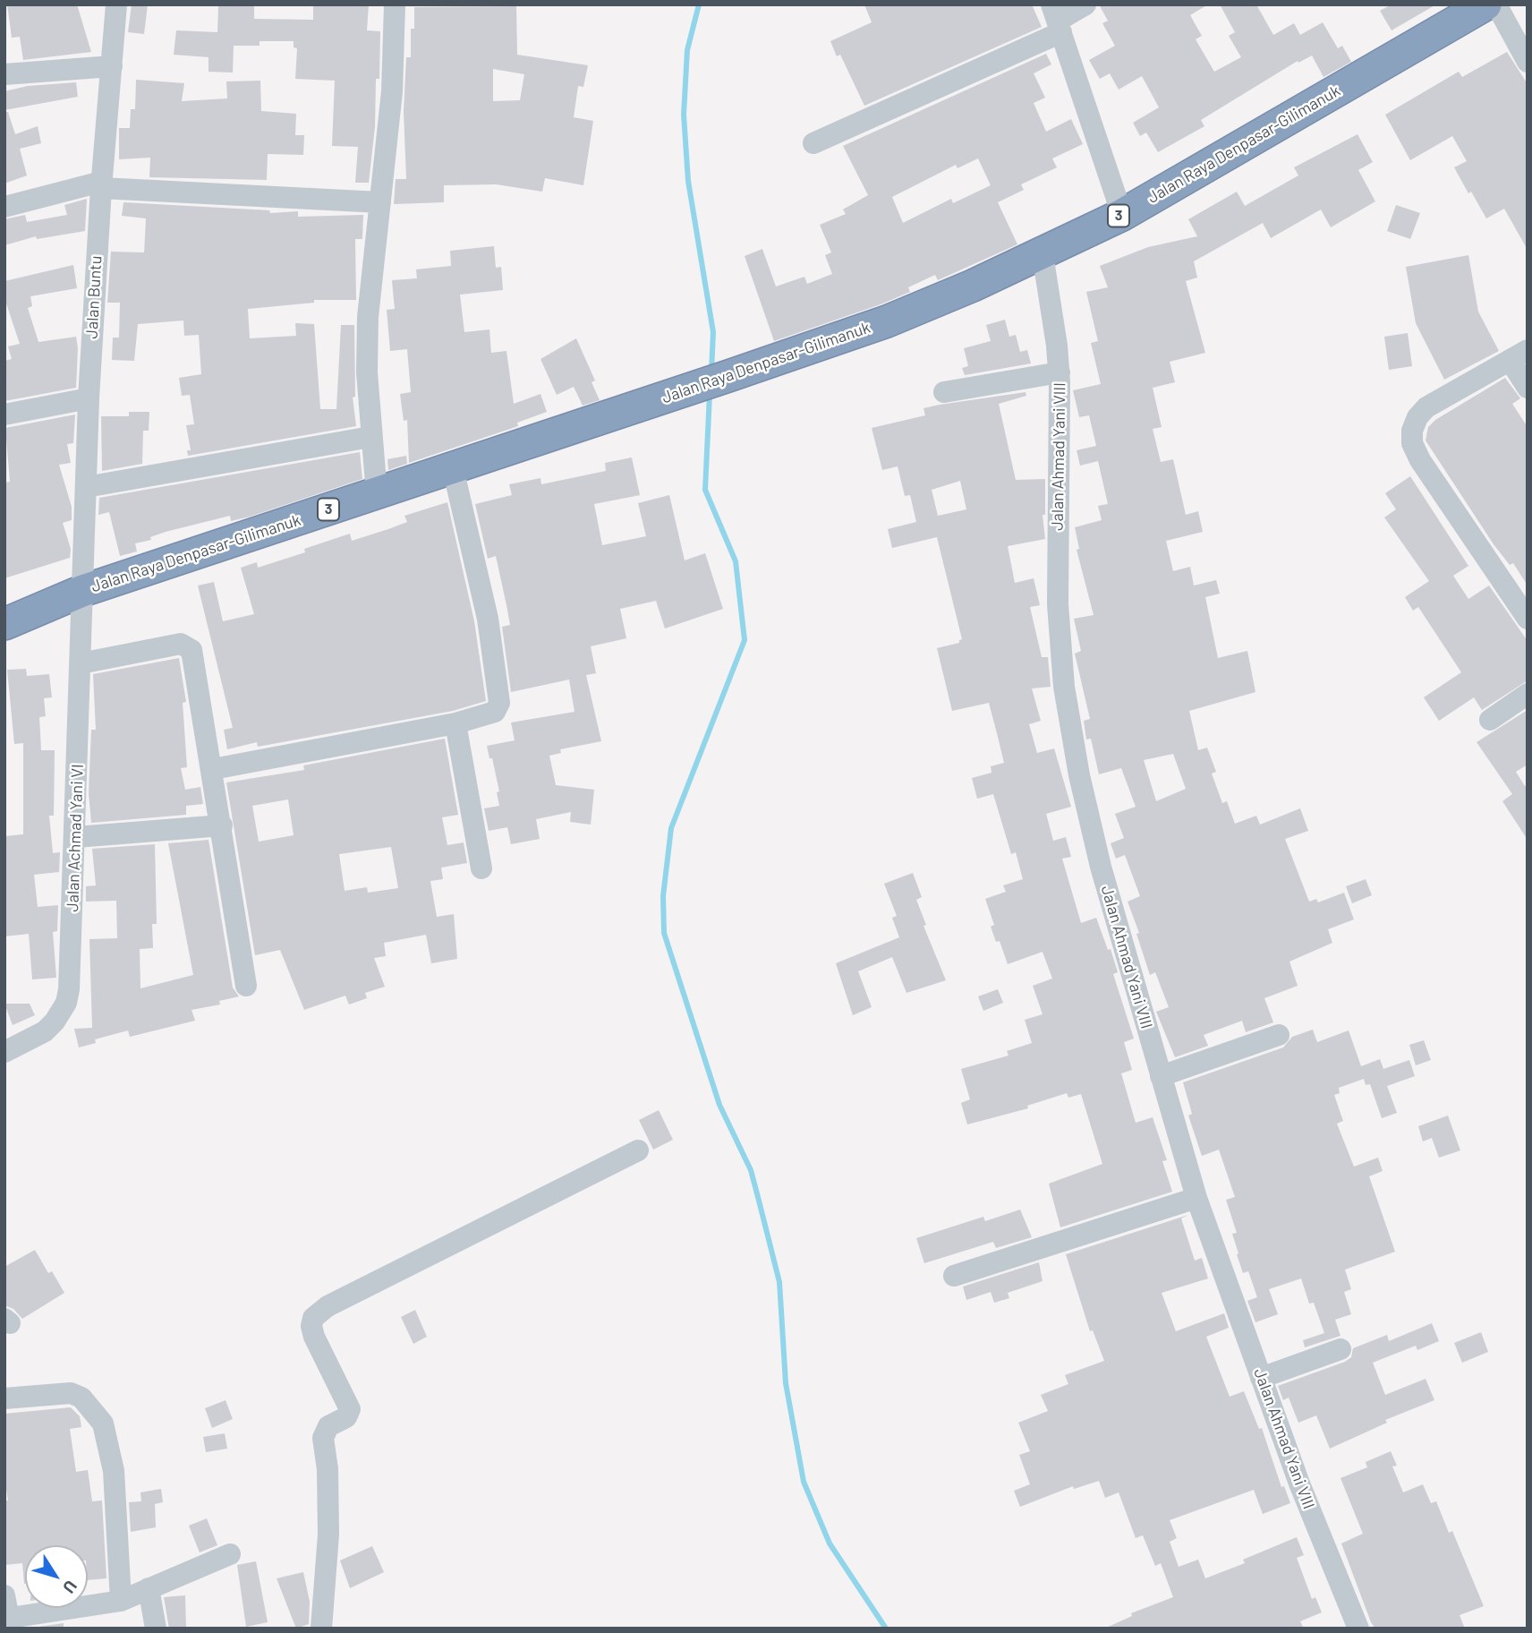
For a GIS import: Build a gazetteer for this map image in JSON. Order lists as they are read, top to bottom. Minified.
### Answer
{"streets":{"highway":["Jalan Raya Denpasar-Gilimanuk","3"],"street":["Jalan Buntu","Jalan Ahmad Yani VIII","Jalan Achmad Yani VI"]},"crossings":[["Jalan Raya Denpasar-Gilimanuk","Jalan Buntu"],["Jalan Raya Denpasar-Gilimanuk","Jalan Ahmad Yani VIII"],["Jalan Raya Denpasar-Gilimanuk","Jalan Achmad Yani VI"],["Jalan Buntu","Jalan Achmad Yani VI"]],"north":"bottom right"}
